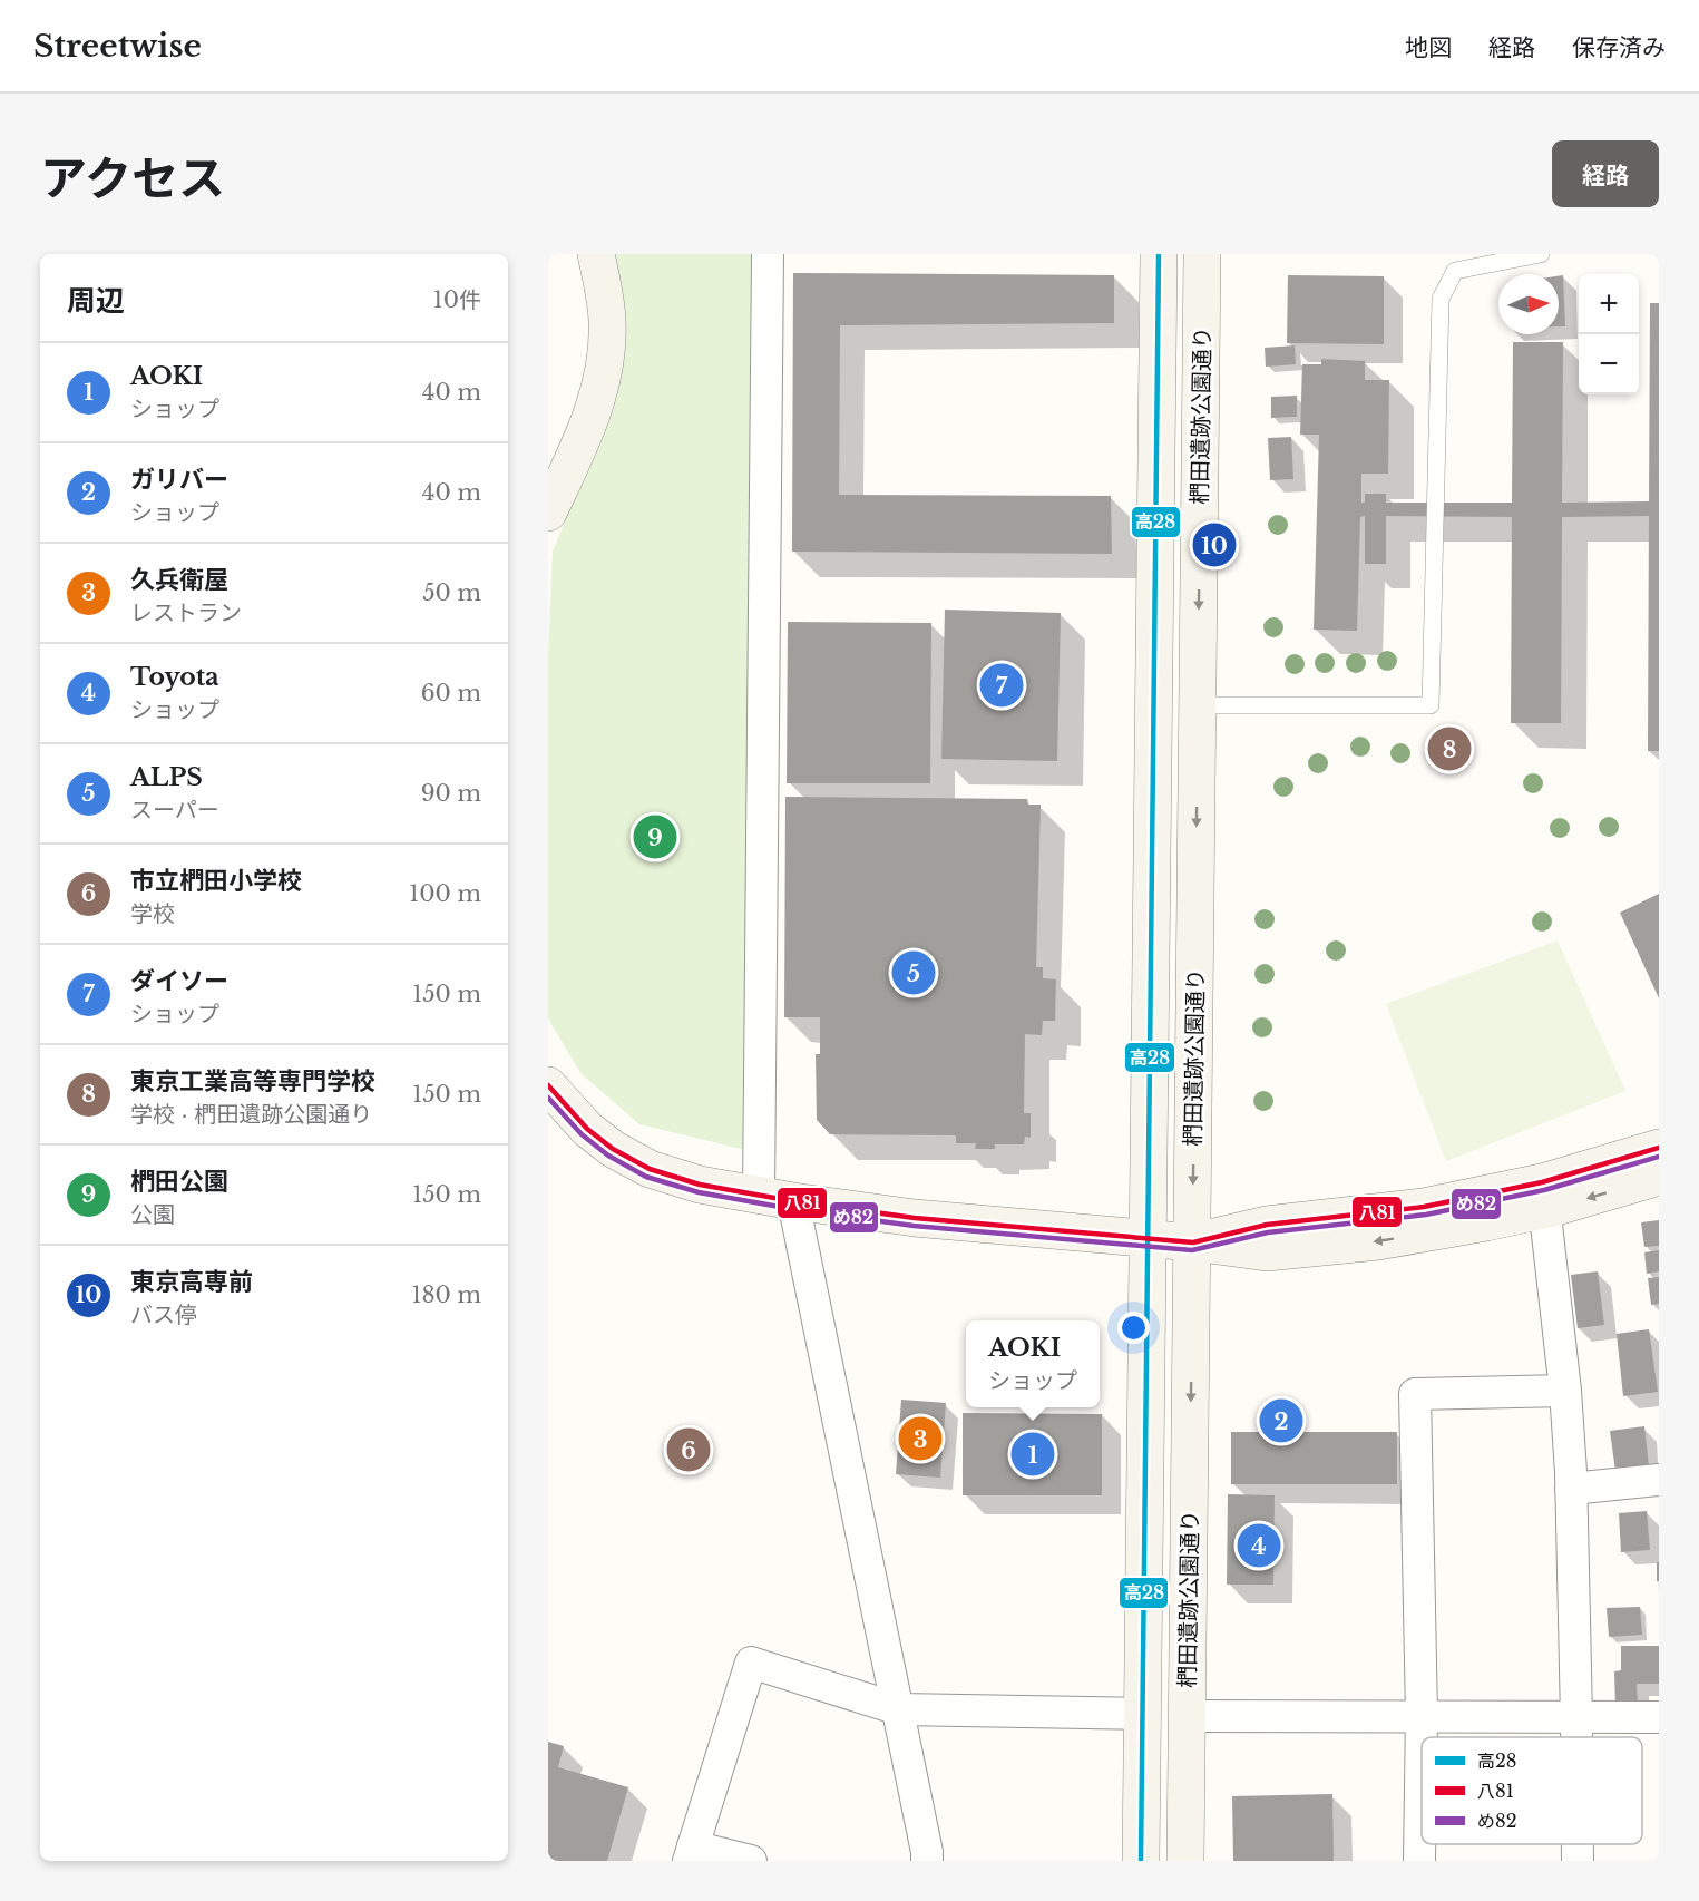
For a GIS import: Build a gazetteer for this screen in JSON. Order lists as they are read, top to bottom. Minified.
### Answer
{"streets":{"street":["椚田遺跡公園通り"]},"lines":["transit line 高28","transit line 八81","transit line め82"],"legend":["高28","八81","め82"],"north":"right","page":{"header":"Streetwise","nav":["地図","経路","保存済み"],"title":"アクセス","buttons":"経路","heading":["周辺","10件"],"map_buttons":["+","−"],"list":[{"mark":"1","name":"AOKI","note":"ショップ","value":"40 m"},{"mark":"2","name":"ガリバー","note":"ショップ","value":"40 m"},{"mark":"3","name":"久兵衛屋","note":"レストラン","value":"50 m"},{"mark":"4","name":"Toyota","note":"ショップ","value":"60 m"},{"mark":"5","name":"ALPS","note":"スーパー","value":"90 m"},{"mark":"6","name":"市立椚田小学校","note":"学校","value":"100 m"},{"mark":"7","name":"ダイソー","note":"ショップ","value":"150 m"},{"mark":"8","name":"東京工業高等専門学校","note":"学校 · 椚田遺跡公園通り","value":"150 m"},{"mark":"9","name":"椚田公園","note":"公園","value":"150 m"},{"mark":"10","name":"東京高専前","note":"バス停","value":"180 m"}],"pins":["10","7","8","9","5","2","3","6","1","4"],"popup":["AOKI","ショップ"]}}
